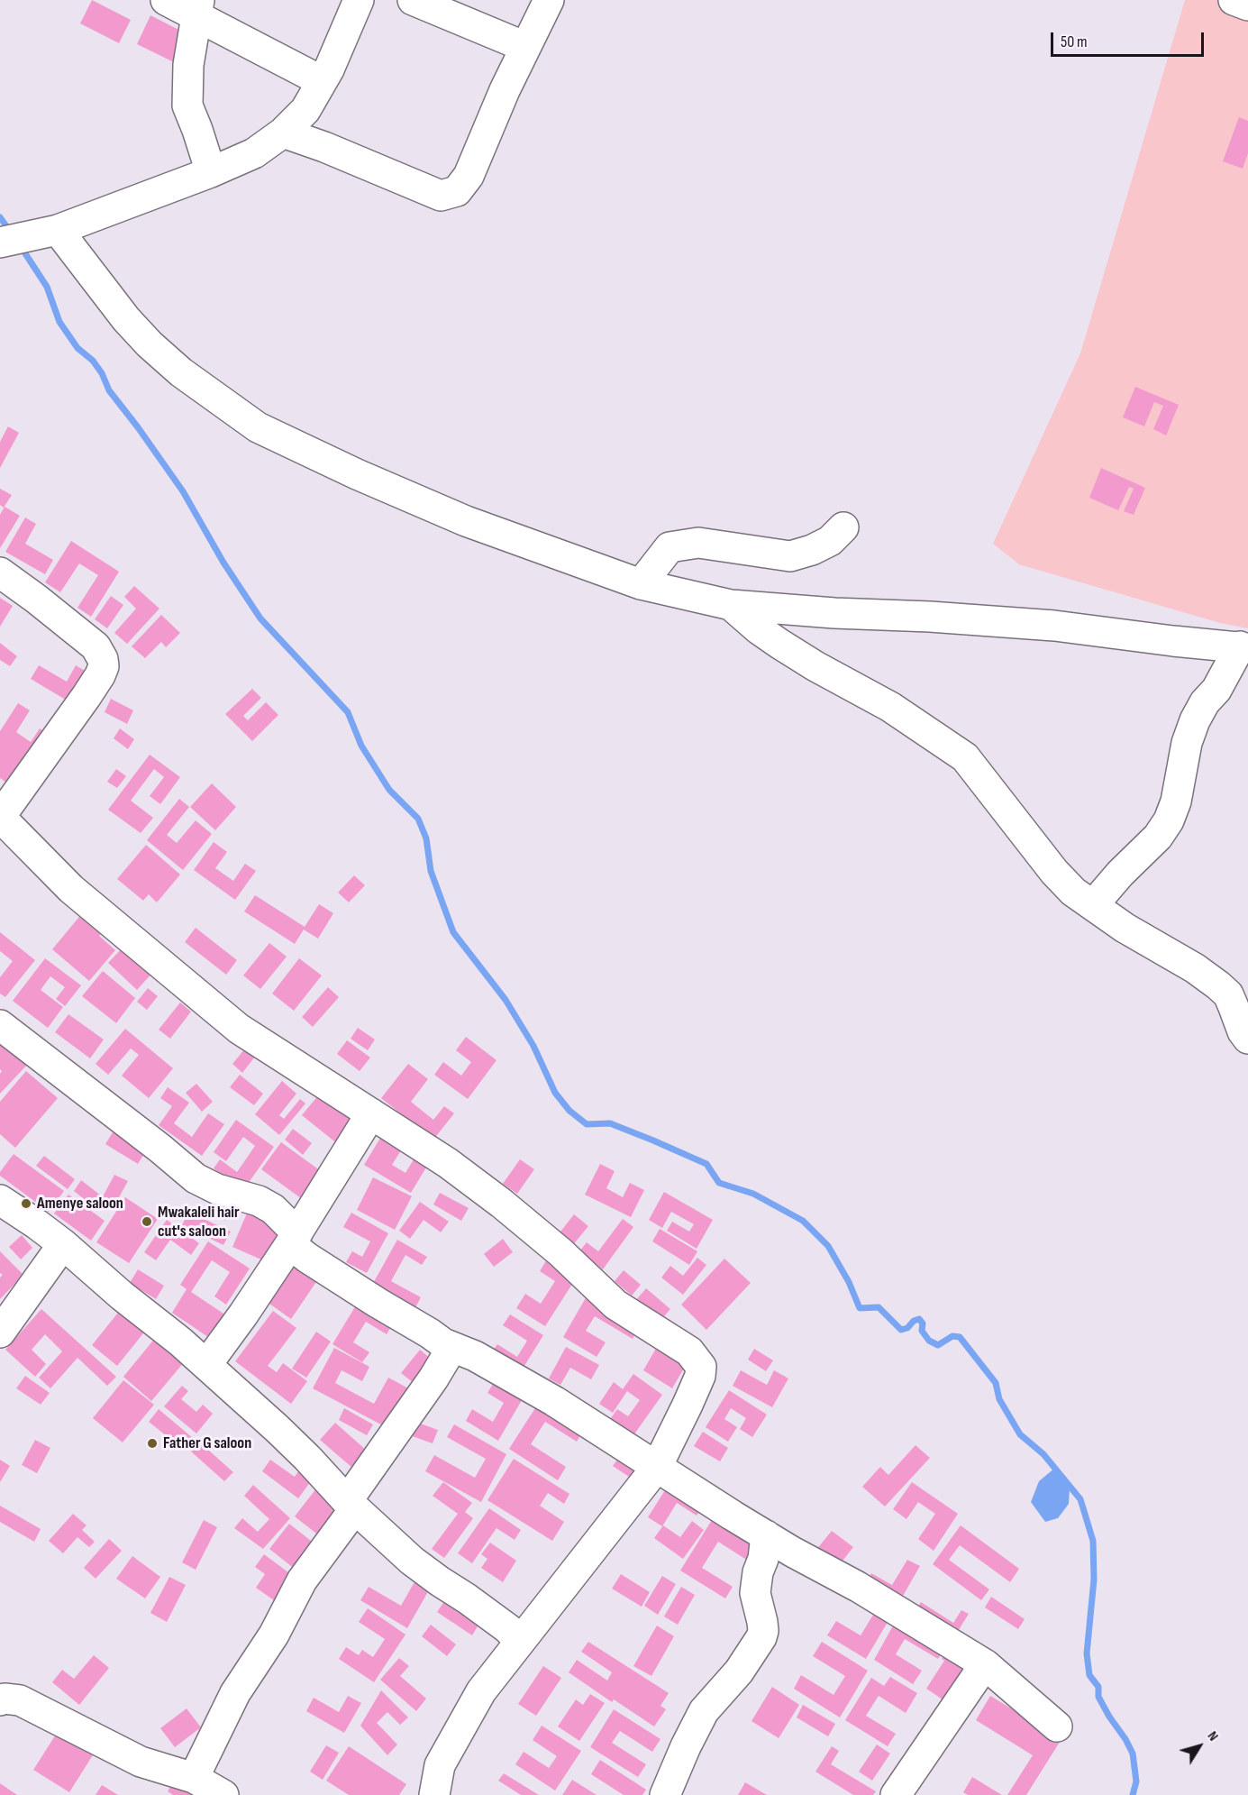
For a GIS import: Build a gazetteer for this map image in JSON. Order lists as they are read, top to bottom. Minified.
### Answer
{"places":["Amenye saloon","Mwakaleli hair cut's saloon","Father G saloon"],"scale_bar":"50 m","north":"top right"}
